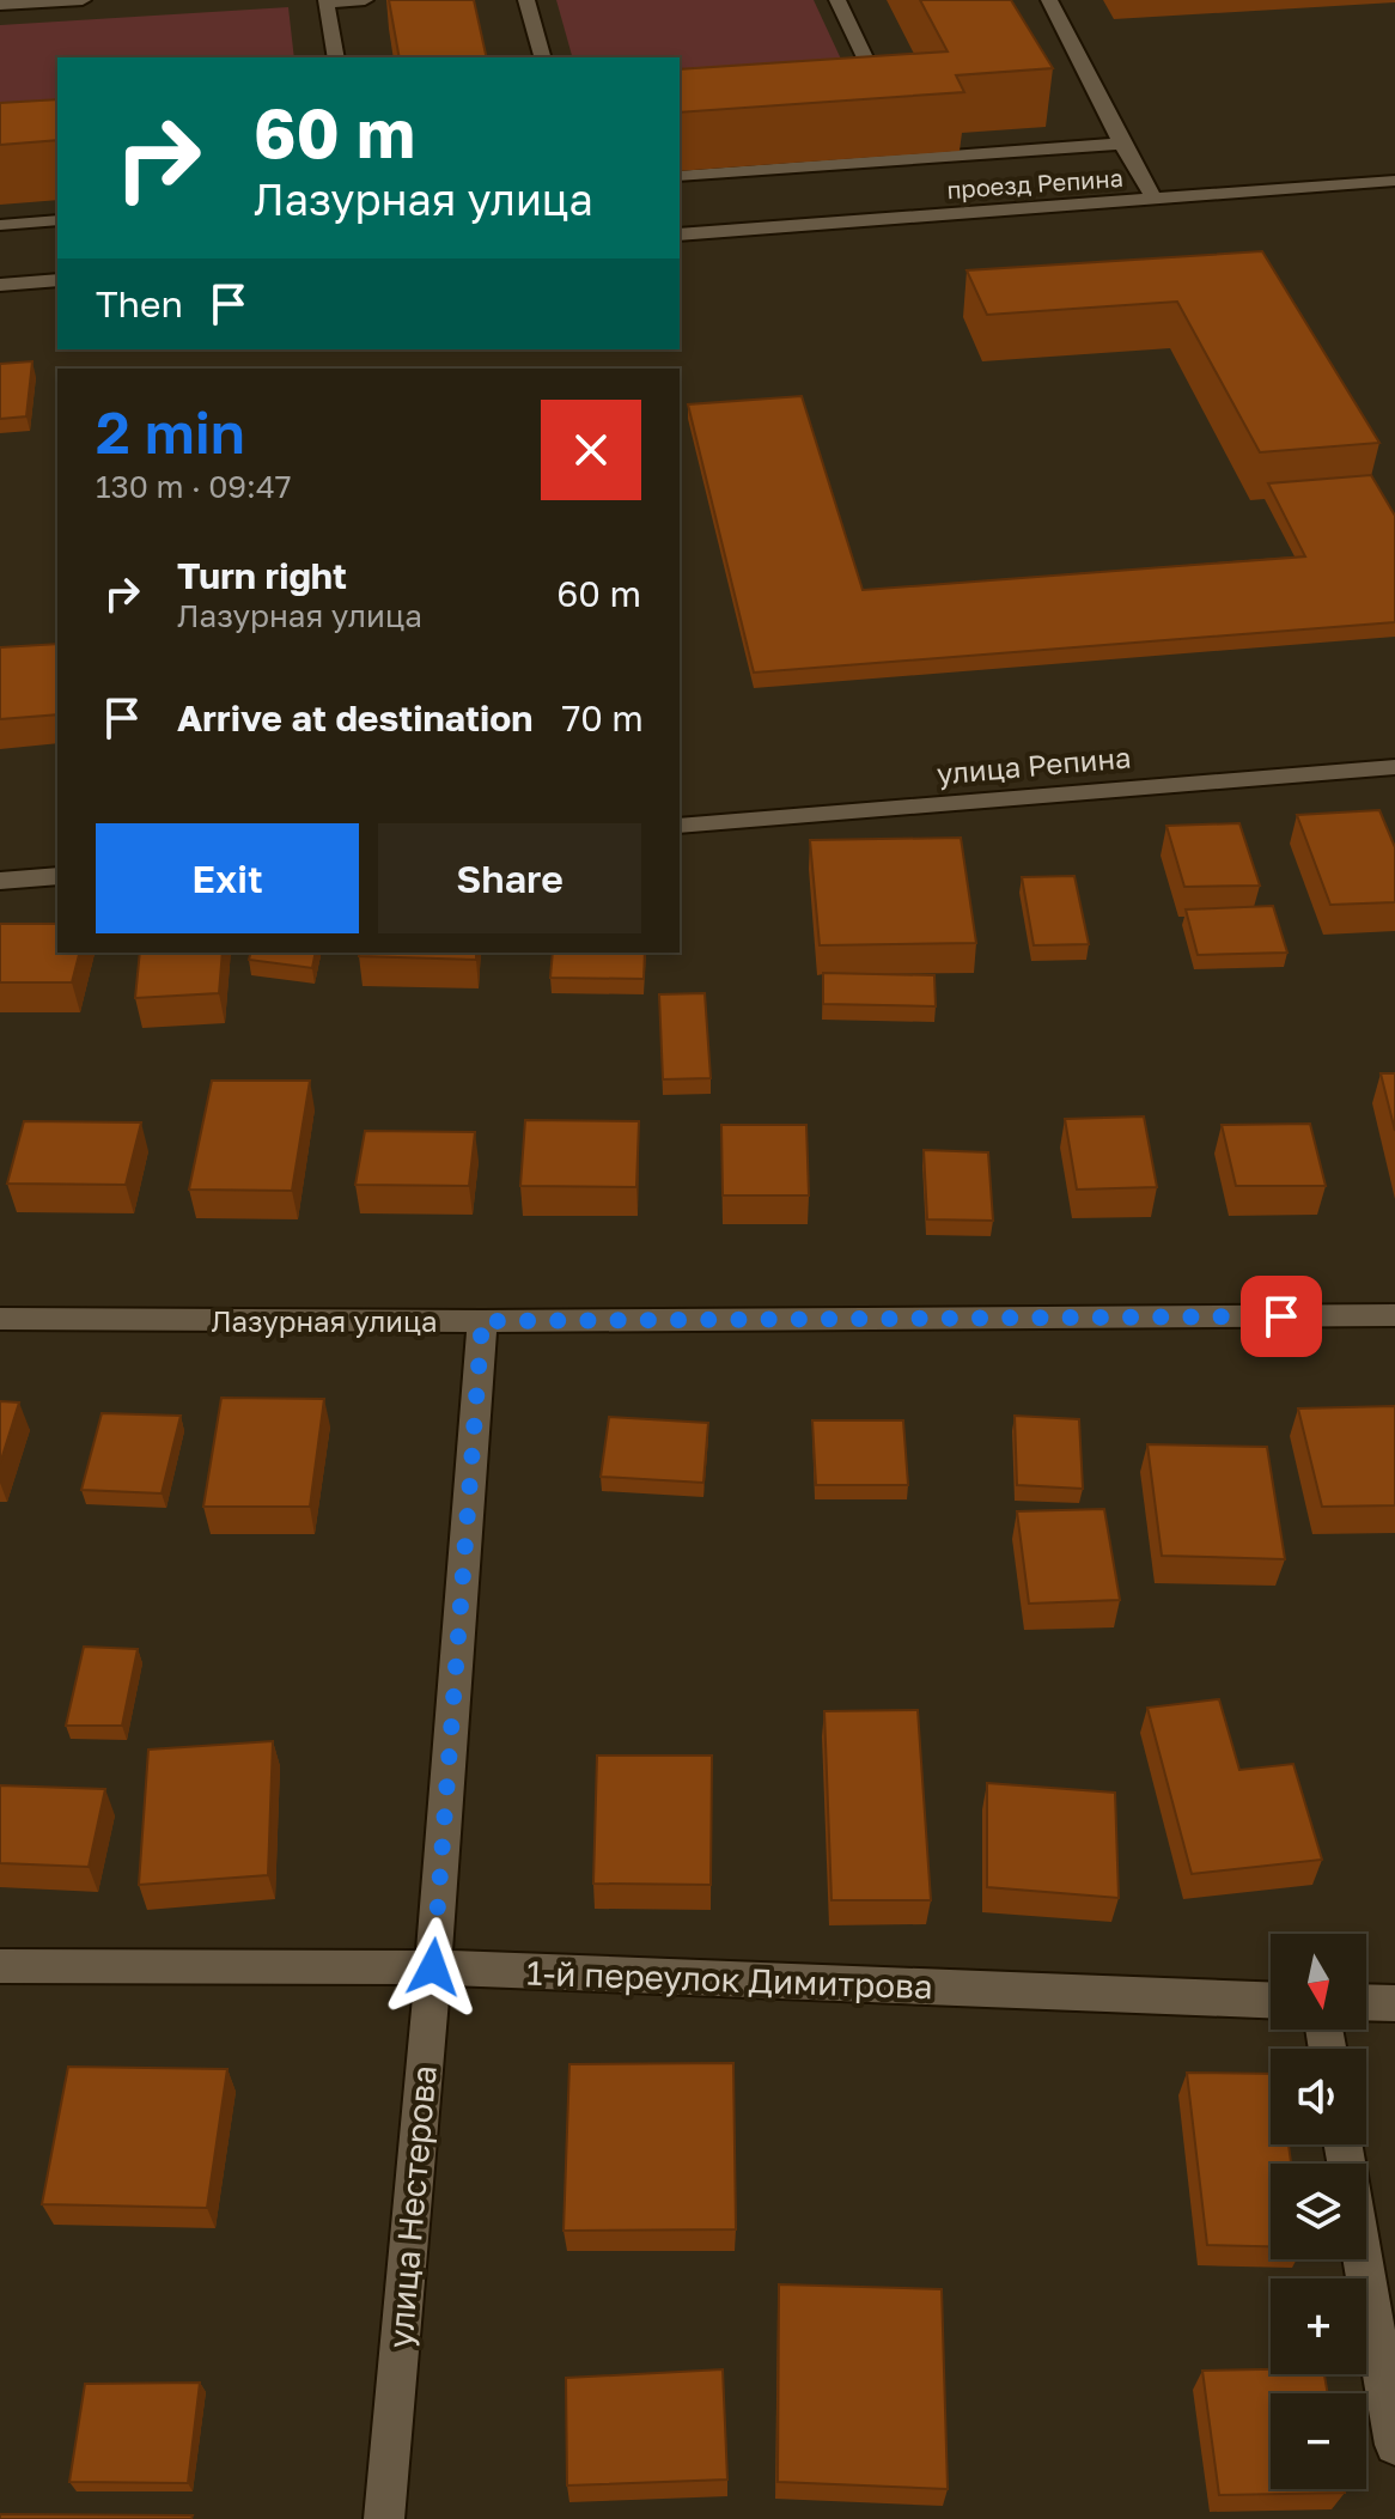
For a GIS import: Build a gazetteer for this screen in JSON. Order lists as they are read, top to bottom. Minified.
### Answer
{"streets":{"street":["проезд Репина","улица Репина","Лазурная улица","1-й переулок Димитрова","улица Нестерова"]},"crossings":[["Лазурная улица","улица Нестерова"],["1-й переулок Димитрова","улица Нестерова"]],"north":"bottom","page":{"turn":["60 m","Лазурная улица"],"then":"Then","heading":["2 min","130 m · 09:47"],"list":[{"name":"Turn right","note":"Лазурная улица","value":"60 m"},{"name":"Arrive at destination","value":"70 m"}],"buttons":["Exit","Share"],"map_buttons":["+","−"]}}
